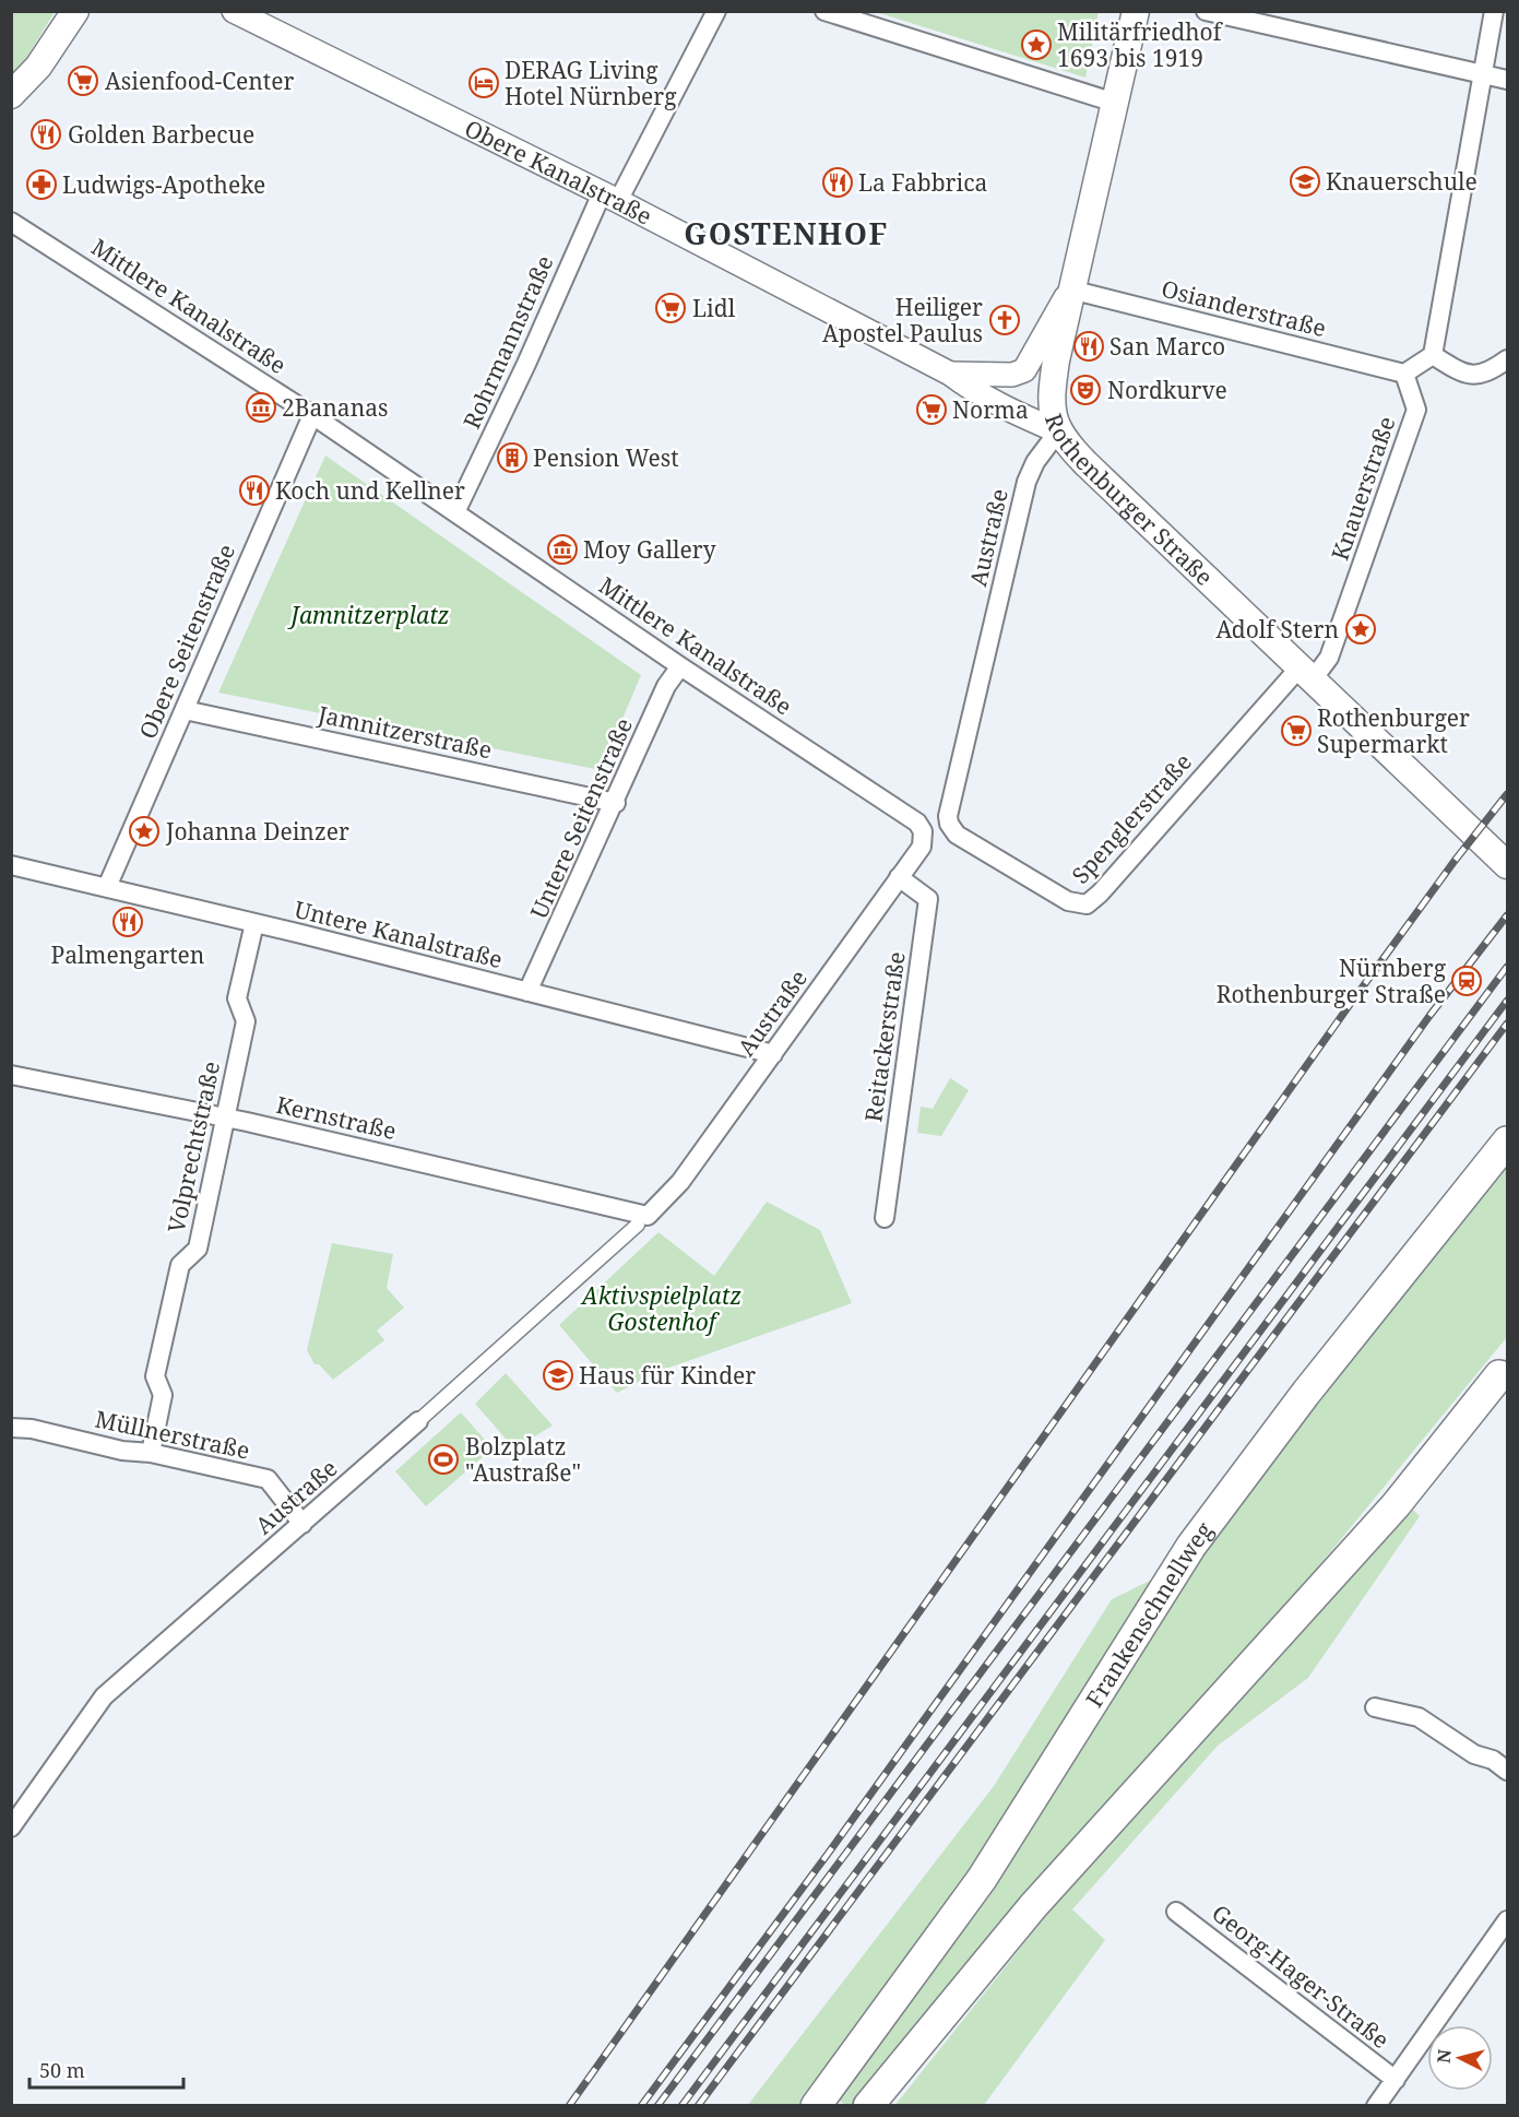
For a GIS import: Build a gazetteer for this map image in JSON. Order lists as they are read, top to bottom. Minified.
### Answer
{"streets":{"highway":["Frankenschnellweg"],"main road":["Rothenburger Straße"],"street":["Obere Kanalstraße","Mittlere Kanalstraße","Osianderstraße","Rohrmannstraße","Knauerstraße","Austraße","Obere Seitenstraße","Jamnitzerstraße","Untere Seitenstraße","Spenglerstraße","Untere Kanalstraße","Reitackerstraße","Kernstraße","Volprechtstraße","Müllnerstraße","Georg-Hager-Straße"]},"crossings":[["Obere Kanalstraße","Osianderstraße"],["Obere Kanalstraße","Rohrmannstraße"],["Obere Kanalstraße","Rothenburger Straße"],["Obere Kanalstraße","Austraße"],["Mittlere Kanalstraße","Rohrmannstraße"],["Mittlere Kanalstraße","Austraße"],["Mittlere Kanalstraße","Obere Seitenstraße"],["Mittlere Kanalstraße","Untere Seitenstraße"],["Osianderstraße","Knauerstraße"],["Osianderstraße","Rothenburger Straße"],["Knauerstraße","Rothenburger Straße"],["Knauerstraße","Spenglerstraße"],["Rothenburger Straße","Austraße"],["Rothenburger Straße","Spenglerstraße"],["Austraße","Spenglerstraße"],["Austraße","Untere Kanalstraße"],["Austraße","Reitackerstraße"],["Austraße","Kernstraße"],["Austraße","Müllnerstraße"],["Obere Seitenstraße","Jamnitzerstraße"],["Obere Seitenstraße","Untere Kanalstraße"],["Jamnitzerstraße","Untere Seitenstraße"],["Untere Seitenstraße","Untere Kanalstraße"],["Untere Kanalstraße","Volprechtstraße"],["Kernstraße","Volprechtstraße"],["Volprechtstraße","Müllnerstraße"]],"districts":["GOSTENHOF"],"parks":["Jamnitzerplatz","Aktivspielplatz Gostenhof"],"places":{"place":["Militärfriedhof 1693 bis 1919","Adolf Stern","Johanna Deinzer"],"supermarket":["Asienfood-Center","Lidl","Norma","Rothenburger Supermarkt"],"hotel":["DERAG Living Hotel Nürnberg"],"restaurant":["Golden Barbecue","La Fabbrica","San Marco","Koch und Kellner","Palmengarten"],"school or university":["Knauerschule","Haus für Kinder"],"pharmacy":["Ludwigs-Apotheke"],"church":["Heiliger Apostel Paulus"],"theatre":["Nordkurve"],"museum":["2Bananas","Moy Gallery"],"building":["Pension West"],"station":["Nürnberg Rothenburger Straße"],"sports":["Bolzplatz \"Austraße\""]},"scale_bar":"50 m","north":"left"}
